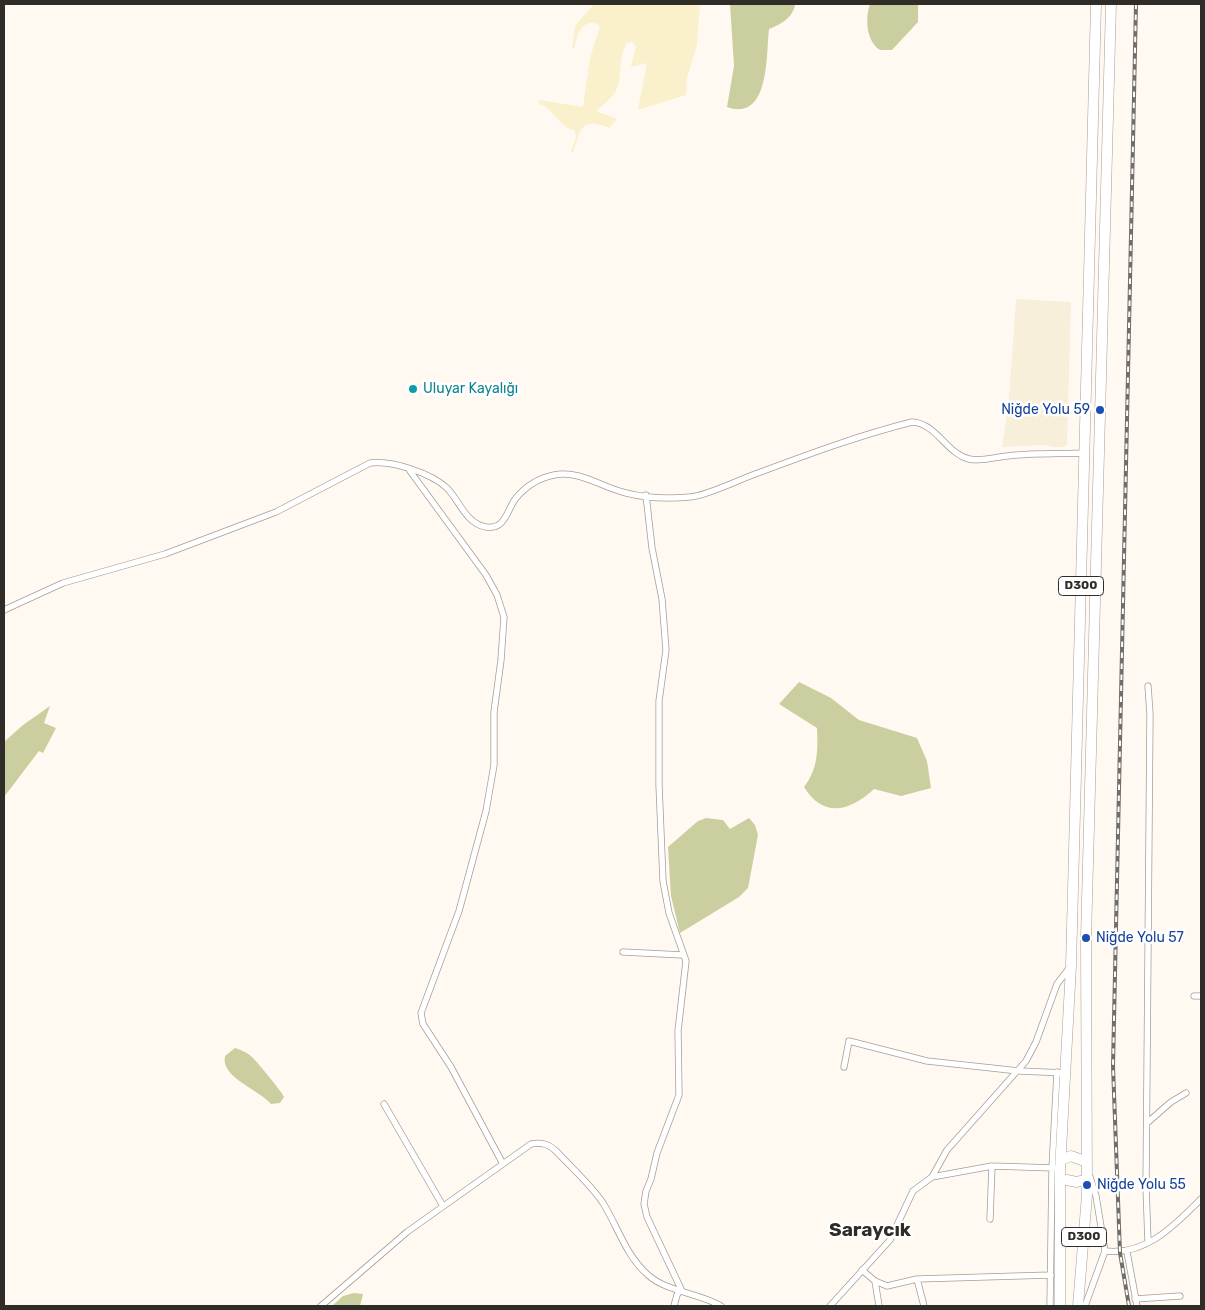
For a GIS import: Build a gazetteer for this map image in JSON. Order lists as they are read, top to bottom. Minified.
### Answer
{"streets":{"highway":["D300"]},"districts":["Saraycık"],"places":["Uluyar Kayalığı","Niğde Yolu 59","Niğde Yolu 57","Niğde Yolu 55"]}
